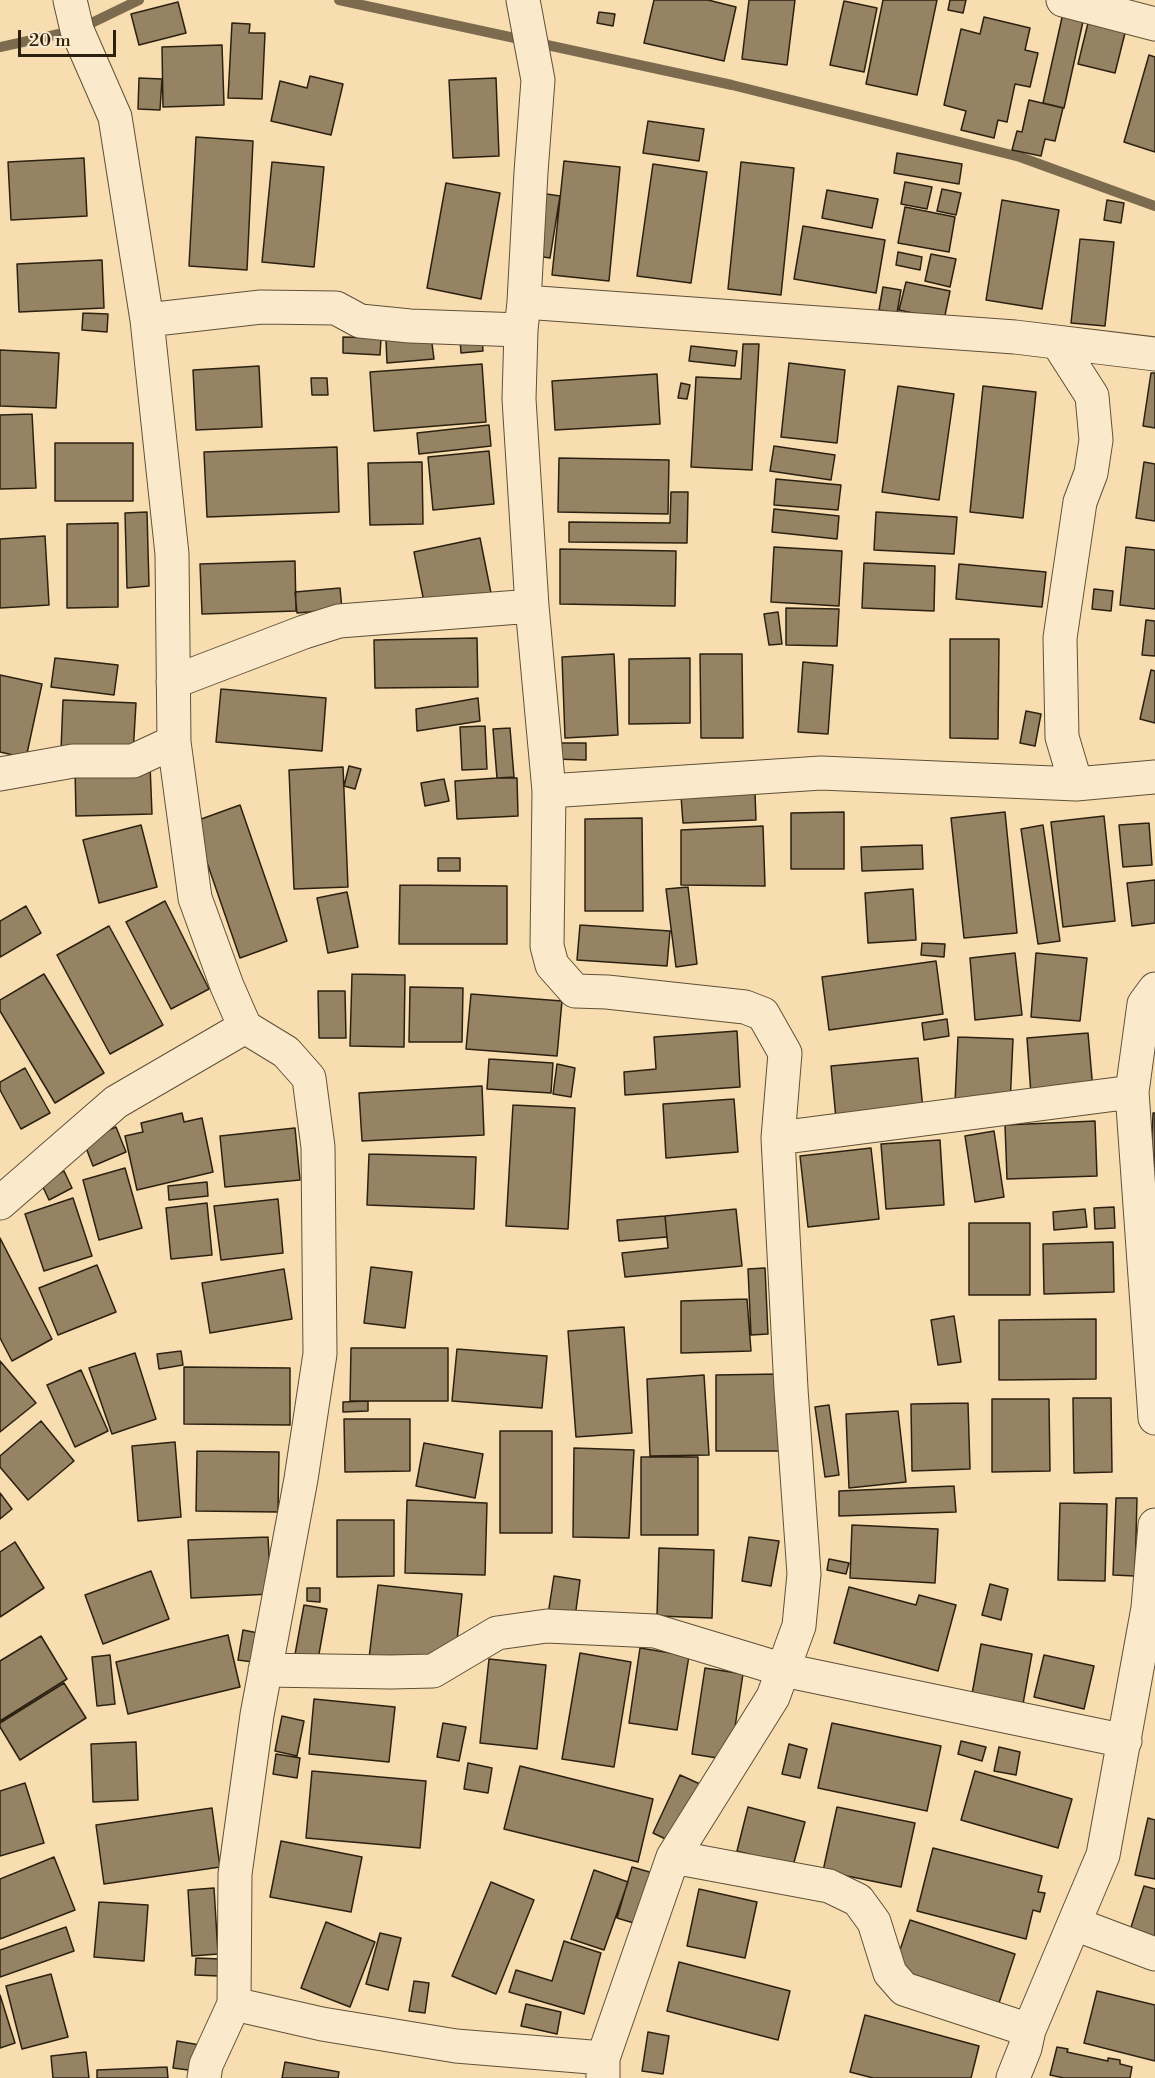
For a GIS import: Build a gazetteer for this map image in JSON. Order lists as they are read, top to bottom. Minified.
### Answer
{"scale_bar":"20 m"}
